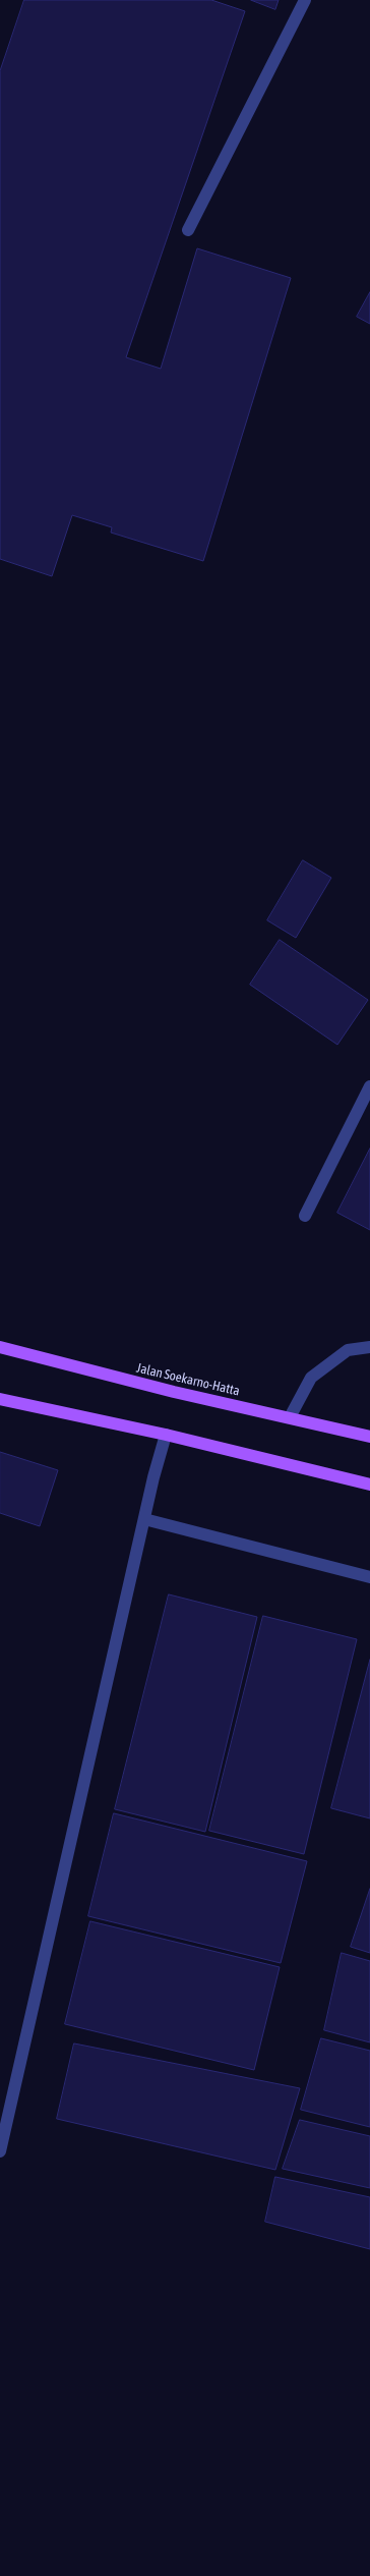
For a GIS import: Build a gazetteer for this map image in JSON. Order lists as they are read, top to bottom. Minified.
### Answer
{"streets":{"main road":["Jalan Soekarno-Hatta"]}}
